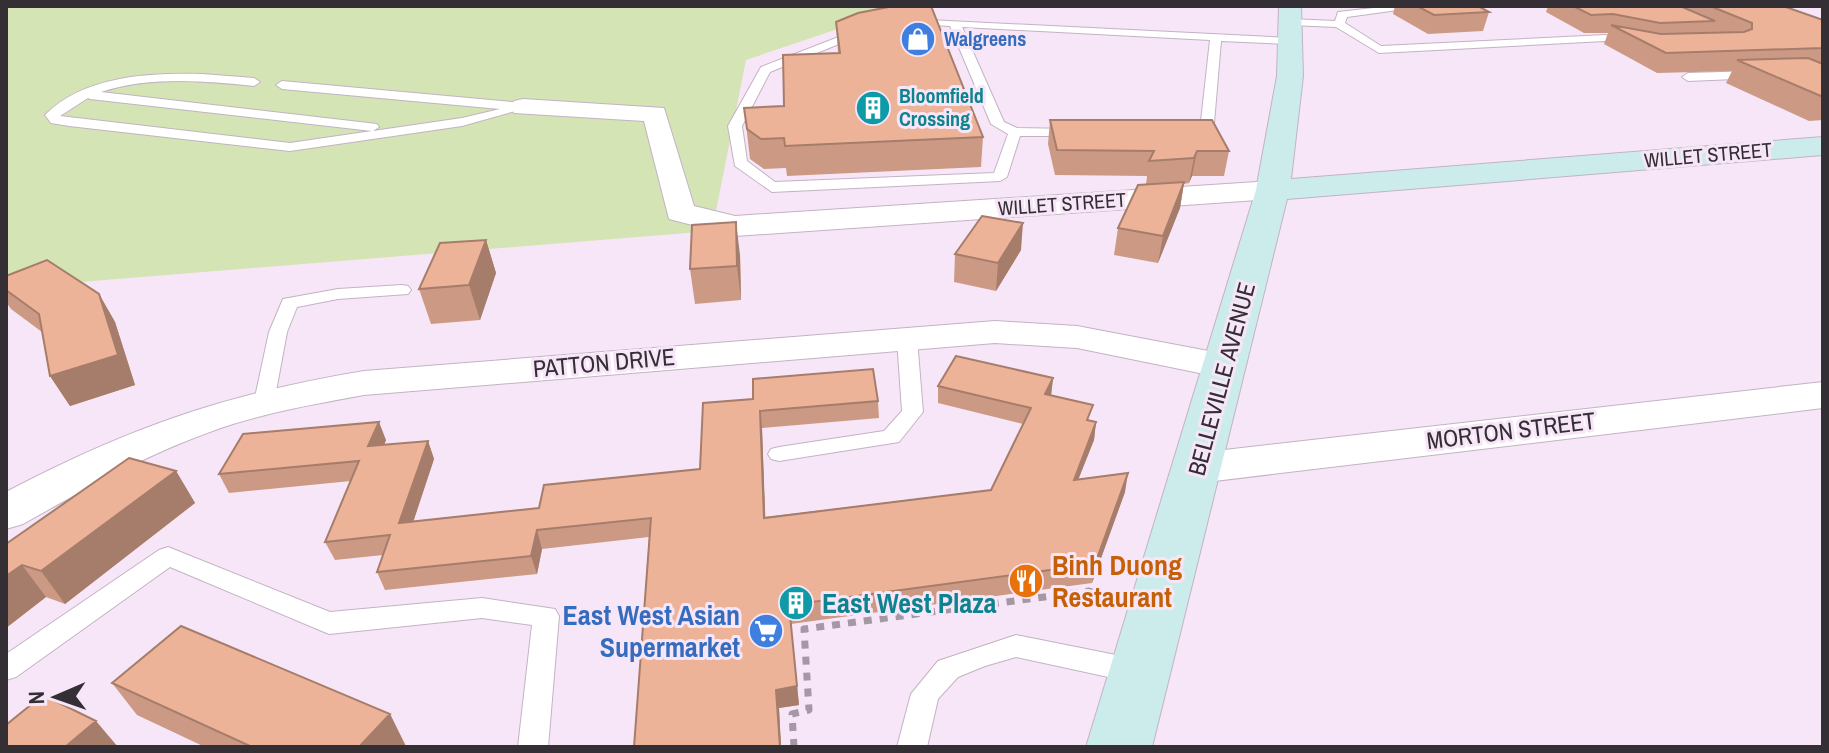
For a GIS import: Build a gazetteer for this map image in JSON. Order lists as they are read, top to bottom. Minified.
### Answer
{"streets":{"main road":["WILLET STREET","BELLEVILLE AVENUE"],"street":["PATTON DRIVE","MORTON STREET"]},"crossings":[["WILLET STREET","BELLEVILLE AVENUE"],["PATTON DRIVE","BELLEVILLE AVENUE"],["BELLEVILLE AVENUE","MORTON STREET"]],"places":{"shop":["Walgreens"],"building":["Bloomfield Crossing","East West Plaza"],"restaurant":["Binh Duong Restaurant"],"supermarket":["East West Asian Supermarket"]},"north":"left"}
